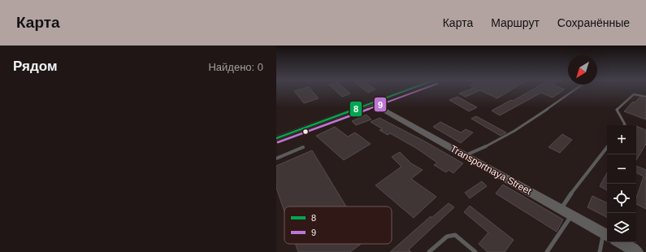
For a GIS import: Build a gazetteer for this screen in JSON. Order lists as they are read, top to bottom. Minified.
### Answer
{"streets":{"street":["Transportnaya Street"]},"lines":["transit line 8","transit line 9"],"legend":["8","9"],"north":"bottom left","page":{"header":"Карта","nav":["Карта","Маршрут","Сохранённые"],"heading":["Рядом","Найдено: 0"],"map_buttons":["+","−"]}}
